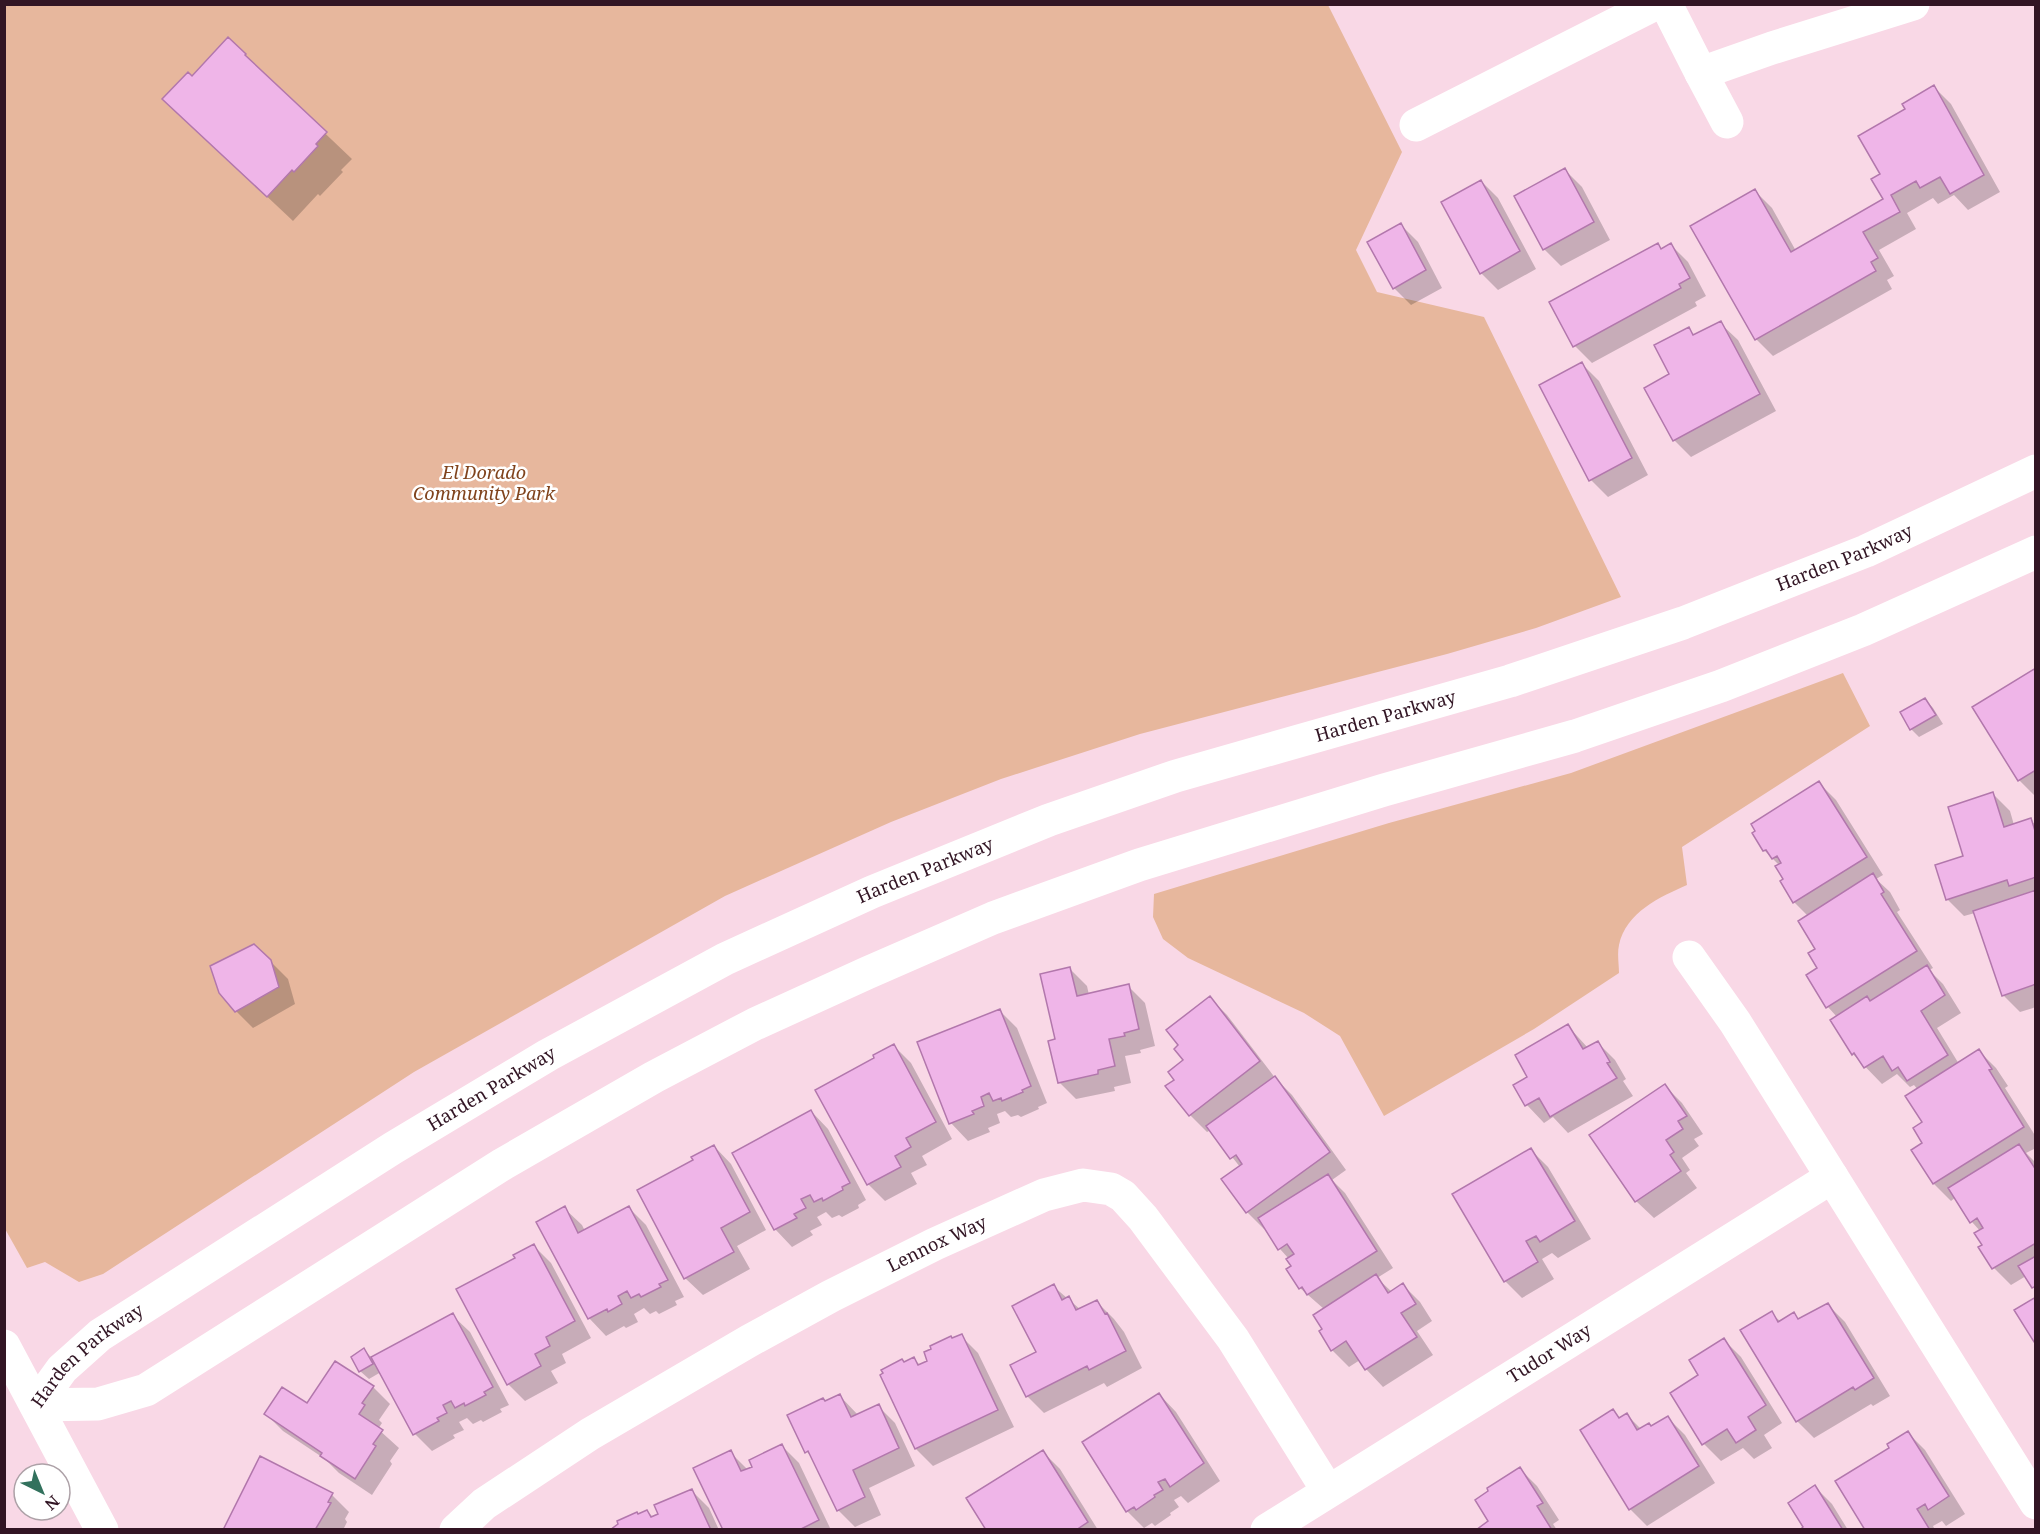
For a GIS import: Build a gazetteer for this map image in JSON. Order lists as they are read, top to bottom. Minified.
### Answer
{"streets":{"street":["Harden Parkway","Lennox Way","Tudor Way"]},"crossings":[["Lennox Way","Tudor Way"]],"parks":["El Dorado Community Park"],"north":"bottom right"}
